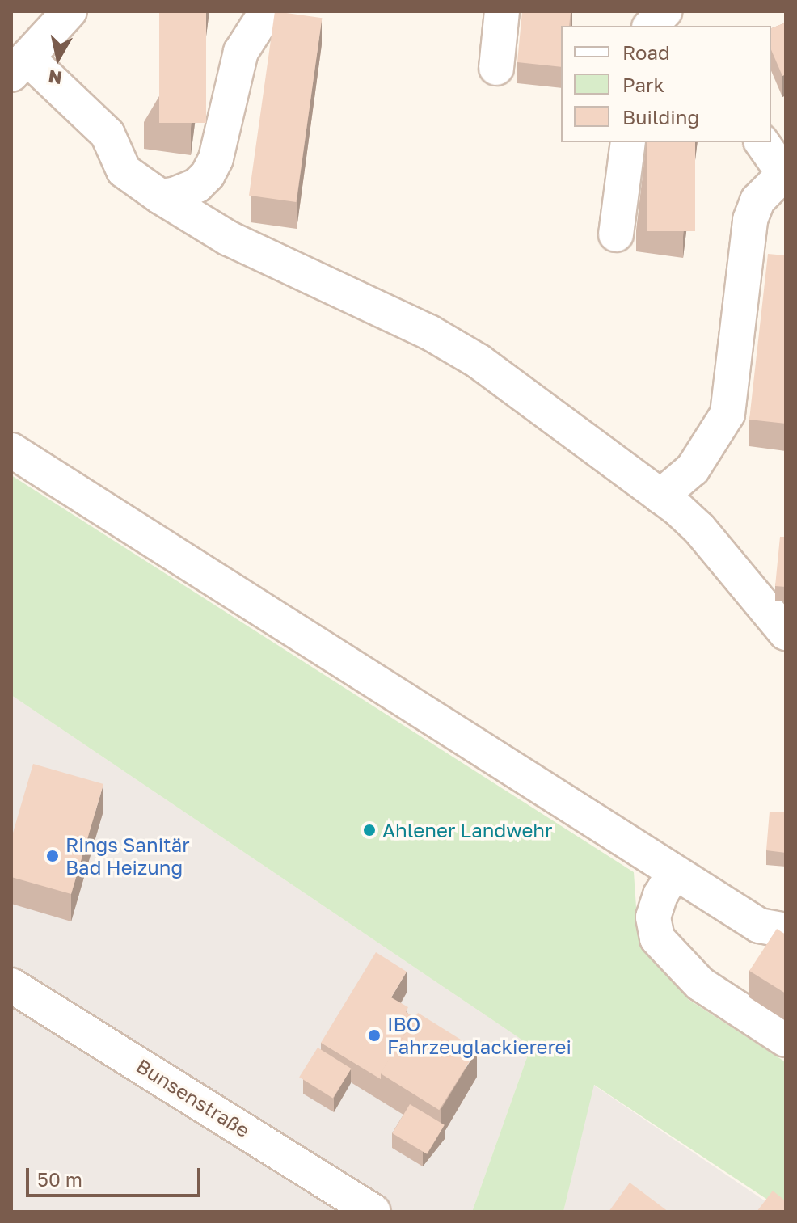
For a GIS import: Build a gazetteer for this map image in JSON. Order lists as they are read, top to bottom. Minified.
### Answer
{"streets":{"street":["Bunsenstraße"]},"places":["Ahlener Landwehr","Rings Sanitär Bad Heizung","IBO Fahrzeuglackiererei"],"legend":["Road","Park","Building"],"scale_bar":"50 m","north":"bottom"}
